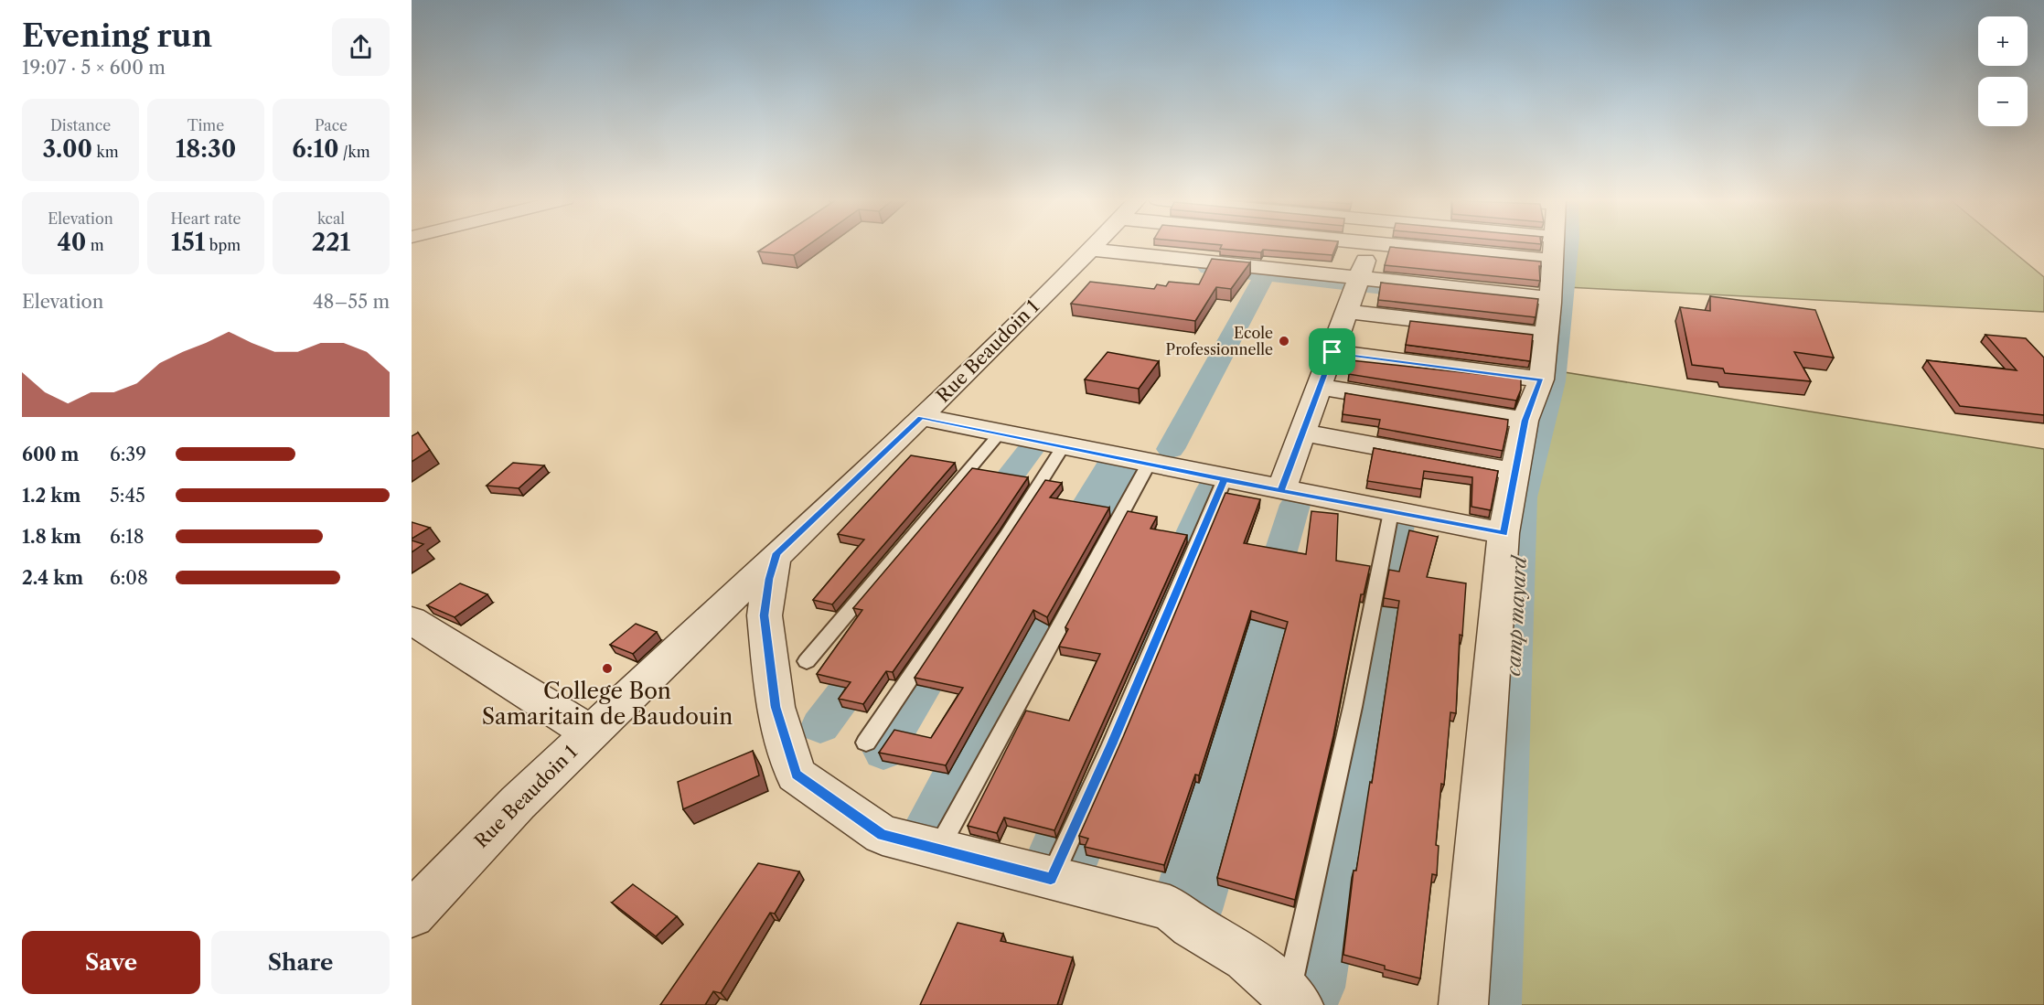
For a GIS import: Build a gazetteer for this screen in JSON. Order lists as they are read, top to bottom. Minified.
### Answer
{"streets":{"street":["Rue Beaudoin 1"]},"water":["camp mayard"],"places":["Ecole Professionnelle","College Bon Samaritain de Baudouin"],"page":{"heading":["Evening run","19:07 · 5 × 600 m"],"map_buttons":["+","−"],"stats":[["Distance","3.00 km"],["Time","18:30"],["Pace","6:10 /km"],["Elevation","40 m"],["Heart rate","151 bpm"],["kcal","221"]],"chart":["Elevation","48–55 m"],"list":[{"name":"600 m","note":"6:39"},{"name":"1.2 km","note":"5:45"},{"name":"1.8 km","note":"6:18"},{"name":"2.4 km","note":"6:08"}],"buttons":["Save","Share"]}}
